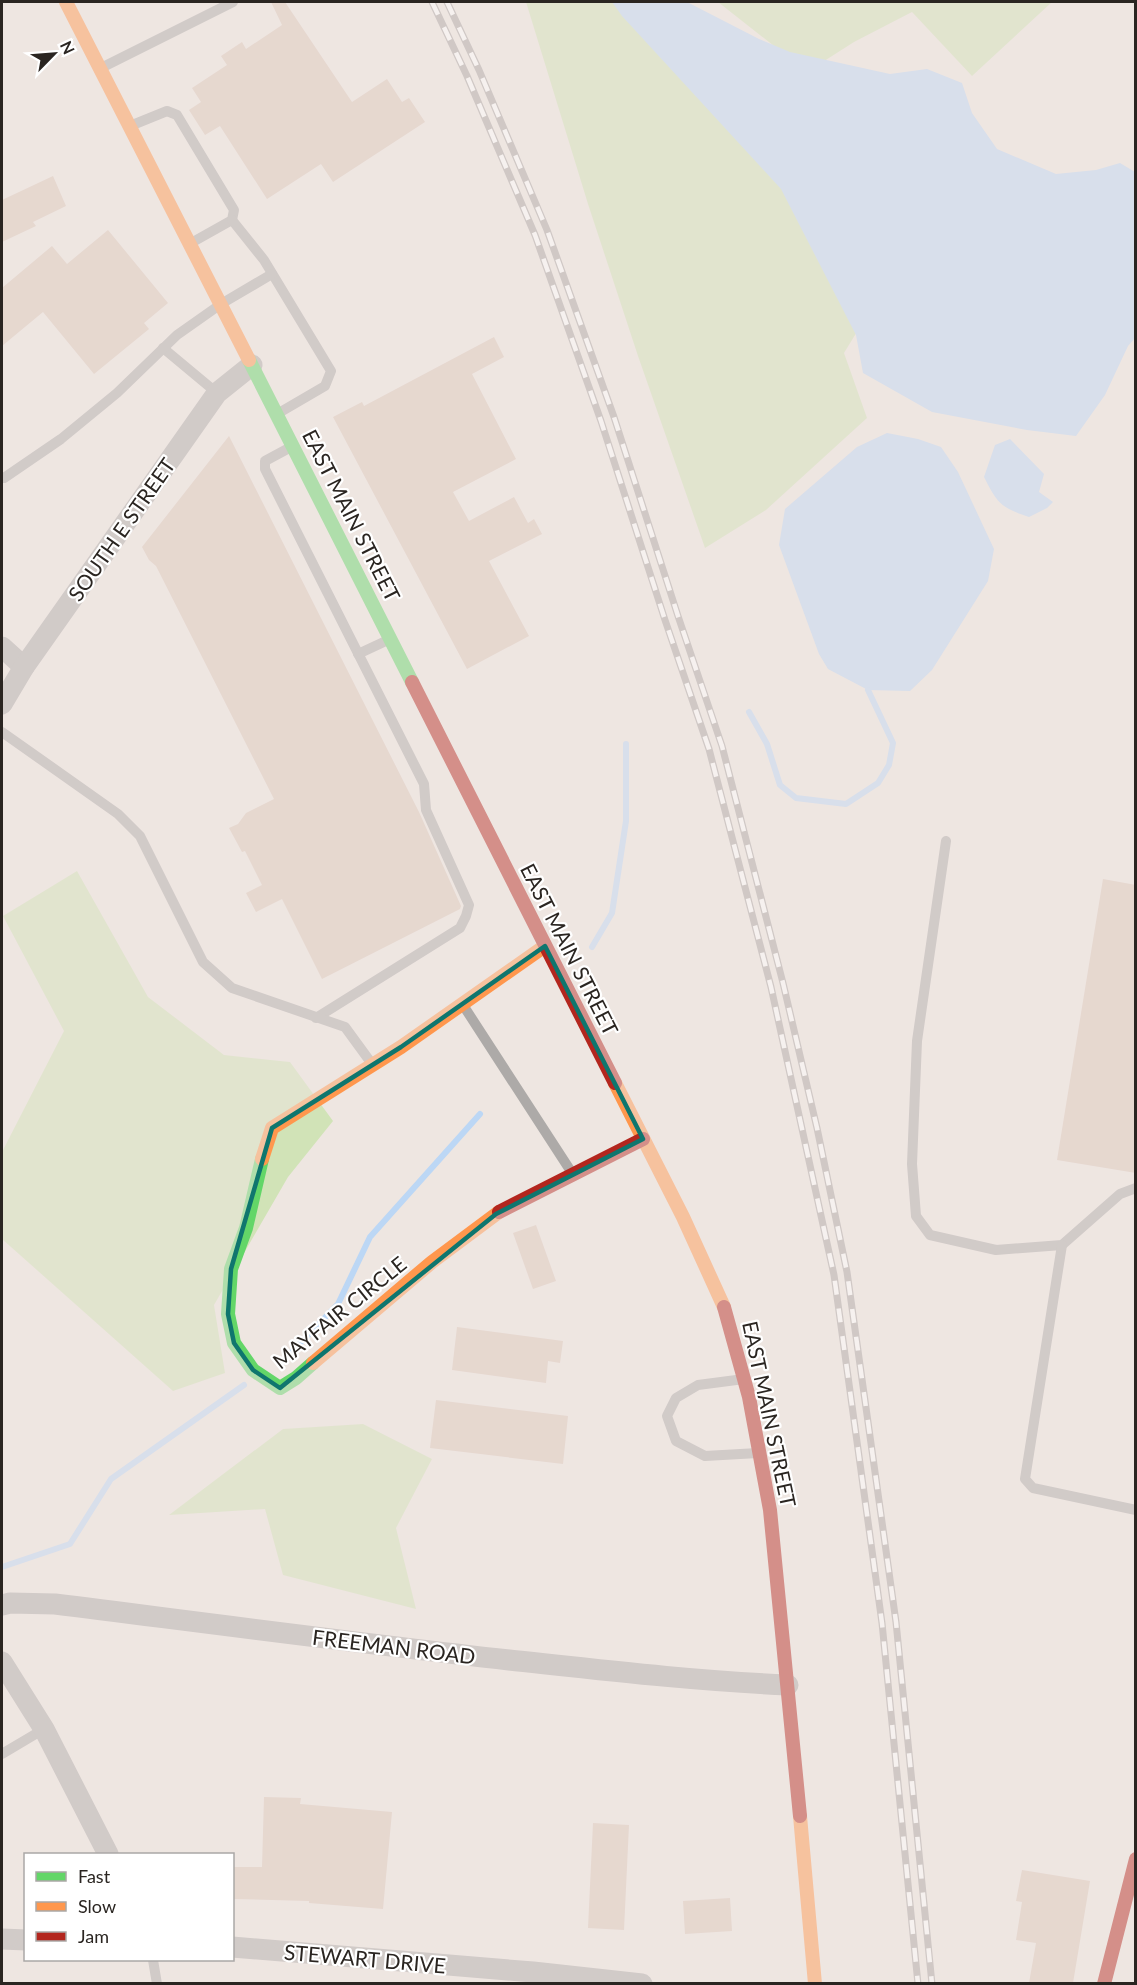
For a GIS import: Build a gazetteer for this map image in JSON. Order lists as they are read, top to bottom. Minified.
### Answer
{"streets":{"main road":["EAST MAIN STREET","MAYFAIR CIRCLE"],"street":["SOUTH E STREET","FREEMAN ROAD","STEWART DRIVE"]},"crossings":[["EAST MAIN STREET","SOUTH E STREET"],["EAST MAIN STREET","MAYFAIR CIRCLE"],["EAST MAIN STREET","FREEMAN ROAD"]],"legend":["Fast","Slow","Jam"],"north":"top right"}
